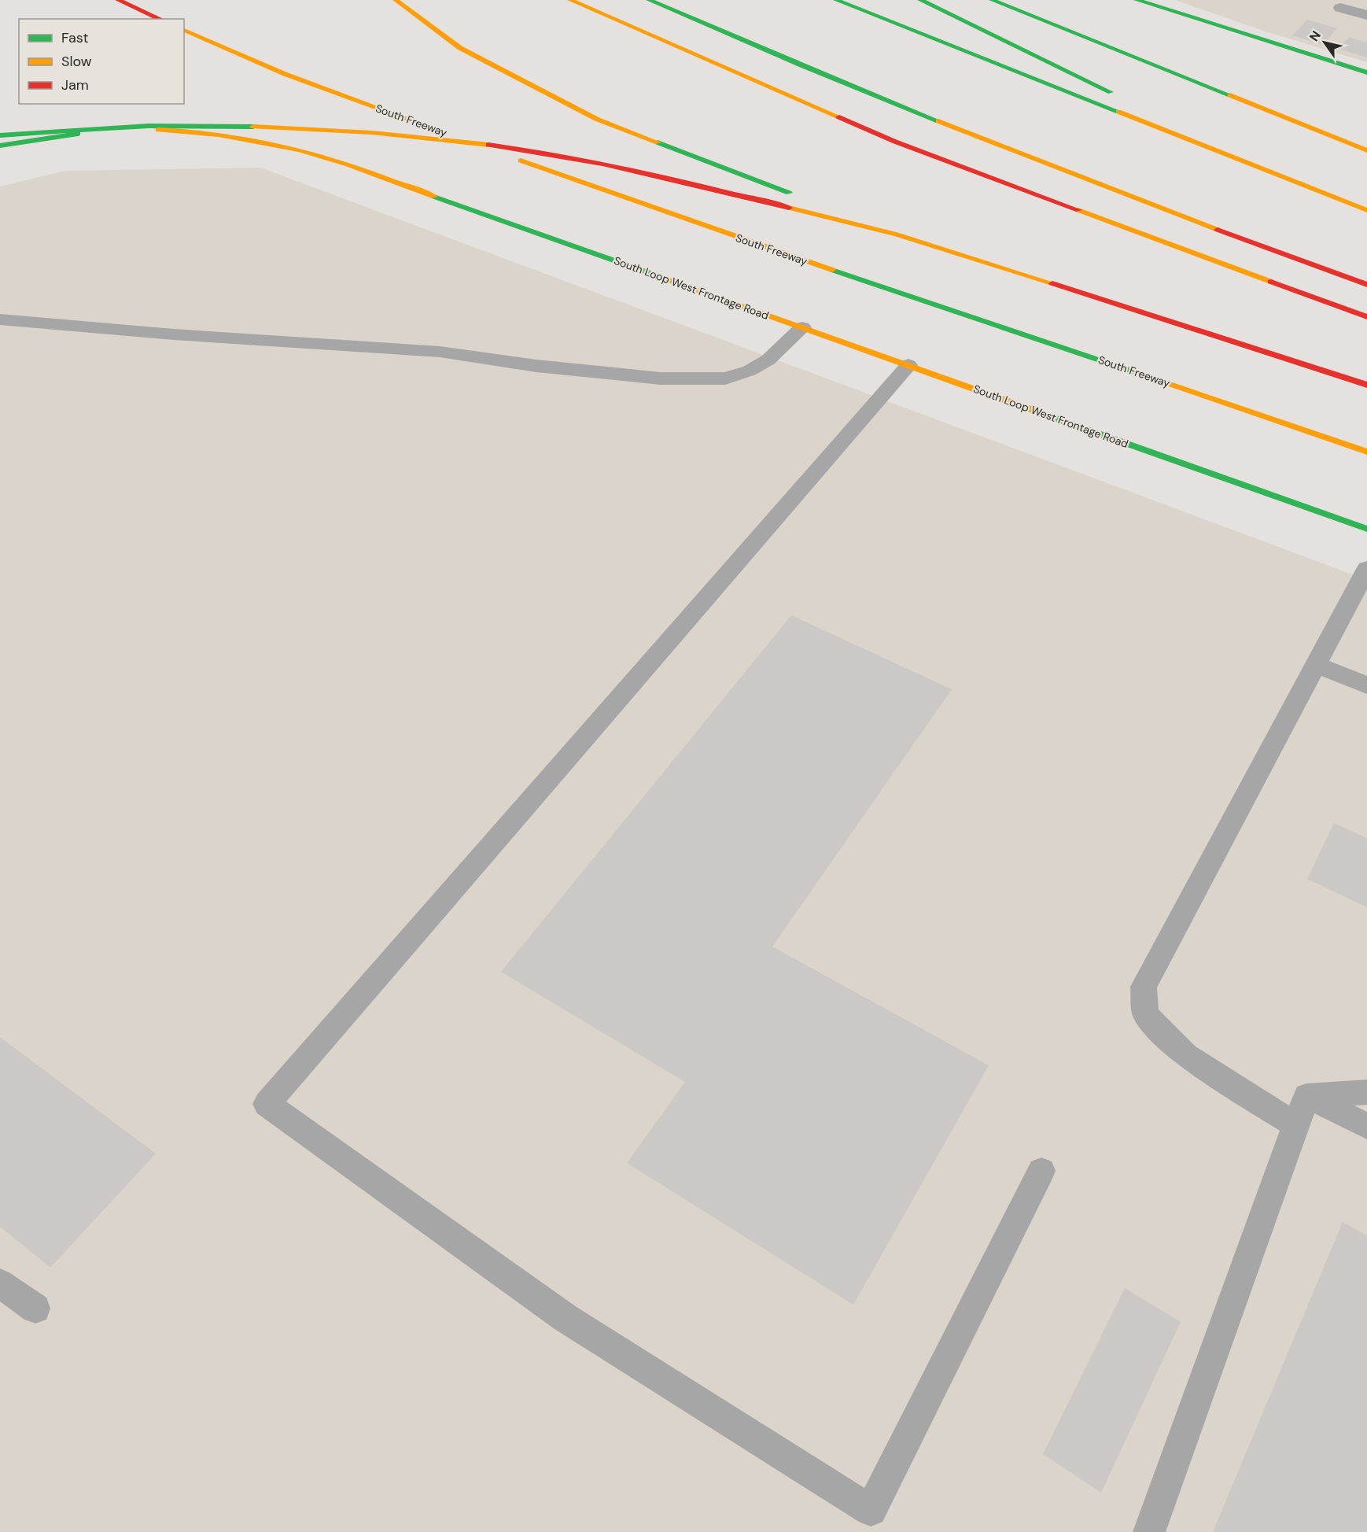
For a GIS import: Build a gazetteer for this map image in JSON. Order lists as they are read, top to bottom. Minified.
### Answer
{"streets":{"main road":["South Freeway","South Loop West Frontage Road"]},"legend":["Fast","Slow","Jam"],"north":"top left"}
